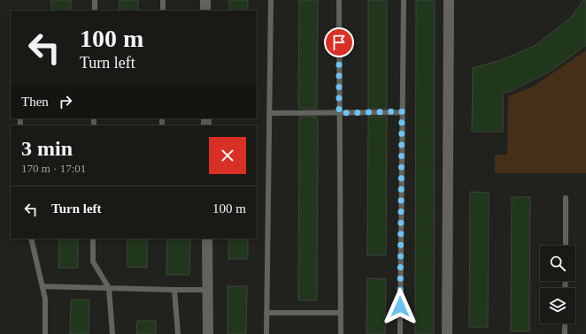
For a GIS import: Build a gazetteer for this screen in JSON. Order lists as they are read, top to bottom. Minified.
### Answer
{"page":{"turn":["100 m","Turn left"],"then":"Then","heading":["3 min","170 m · 17:01"],"list":[{"name":"Turn left","value":"100 m"}]}}
